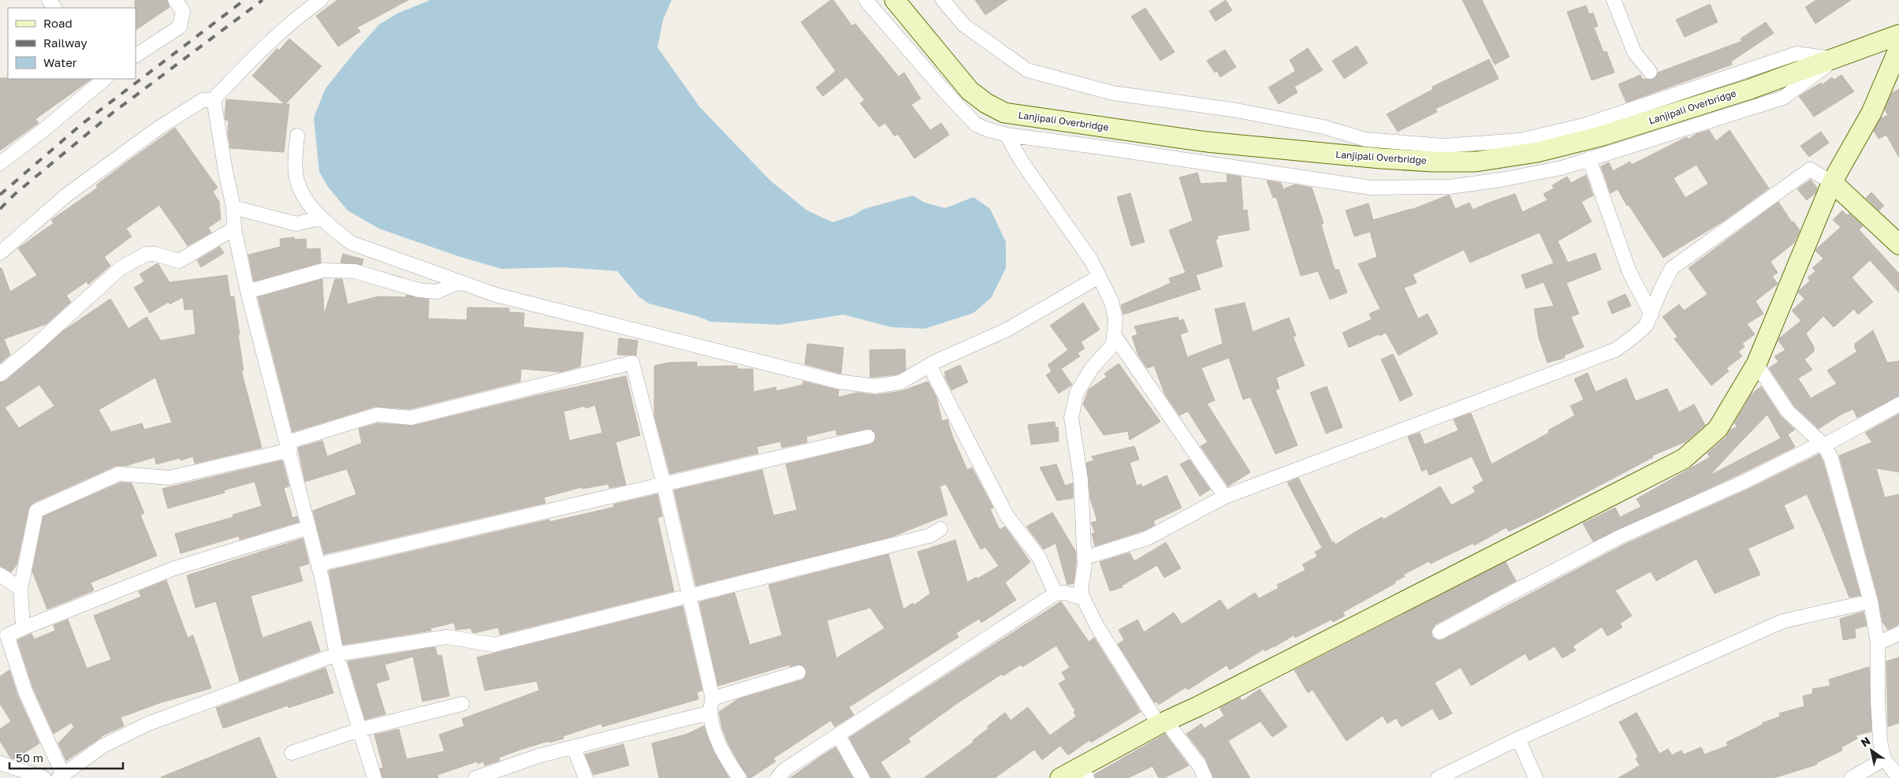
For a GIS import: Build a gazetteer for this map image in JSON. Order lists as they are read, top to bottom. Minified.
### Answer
{"streets":{"street":["Lanjipali Overbridge"]},"legend":["Road","Railway","Water"],"scale_bar":"50 m","north":"top left"}
